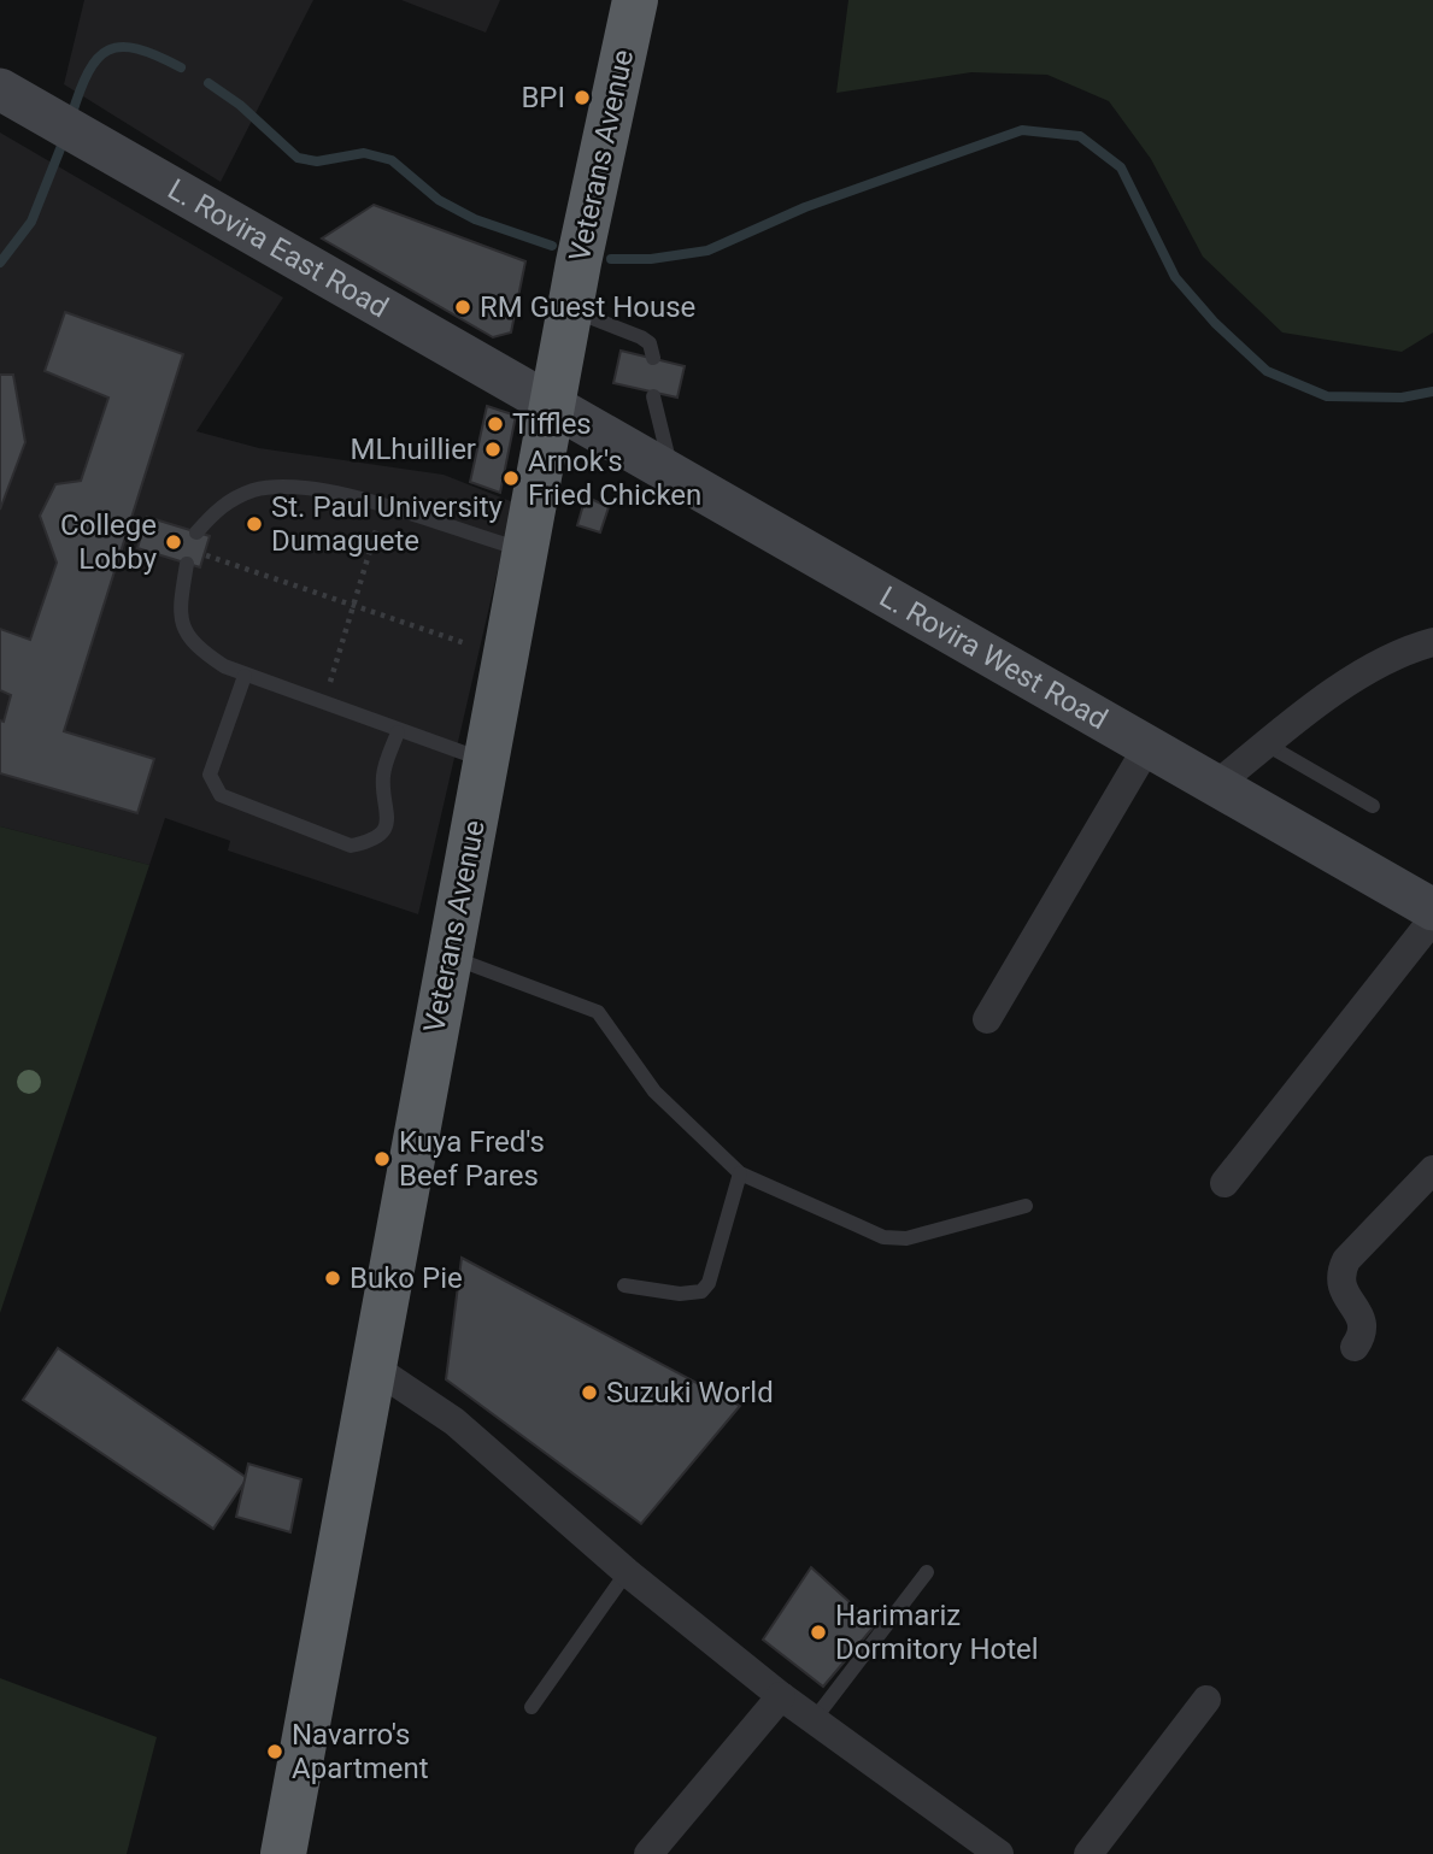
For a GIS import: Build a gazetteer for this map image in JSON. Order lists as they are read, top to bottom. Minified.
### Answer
{"streets":{"highway":["Veterans Avenue"],"main road":["L. Rovira East Road","L. Rovira West Road"]},"crossings":[["Veterans Avenue","L. Rovira East Road"],["Veterans Avenue","L. Rovira West Road"],["L. Rovira East Road","L. Rovira West Road"]],"places":["BPI","RM Guest House","Tiffles","MLhuillier","Arnok's Fried Chicken","St. Paul University Dumaguete","College Lobby","Kuya Fred's Beef Pares","Buko Pie","Suzuki World","Harimariz Dormitory Hotel","Navarro's Apartment"]}
